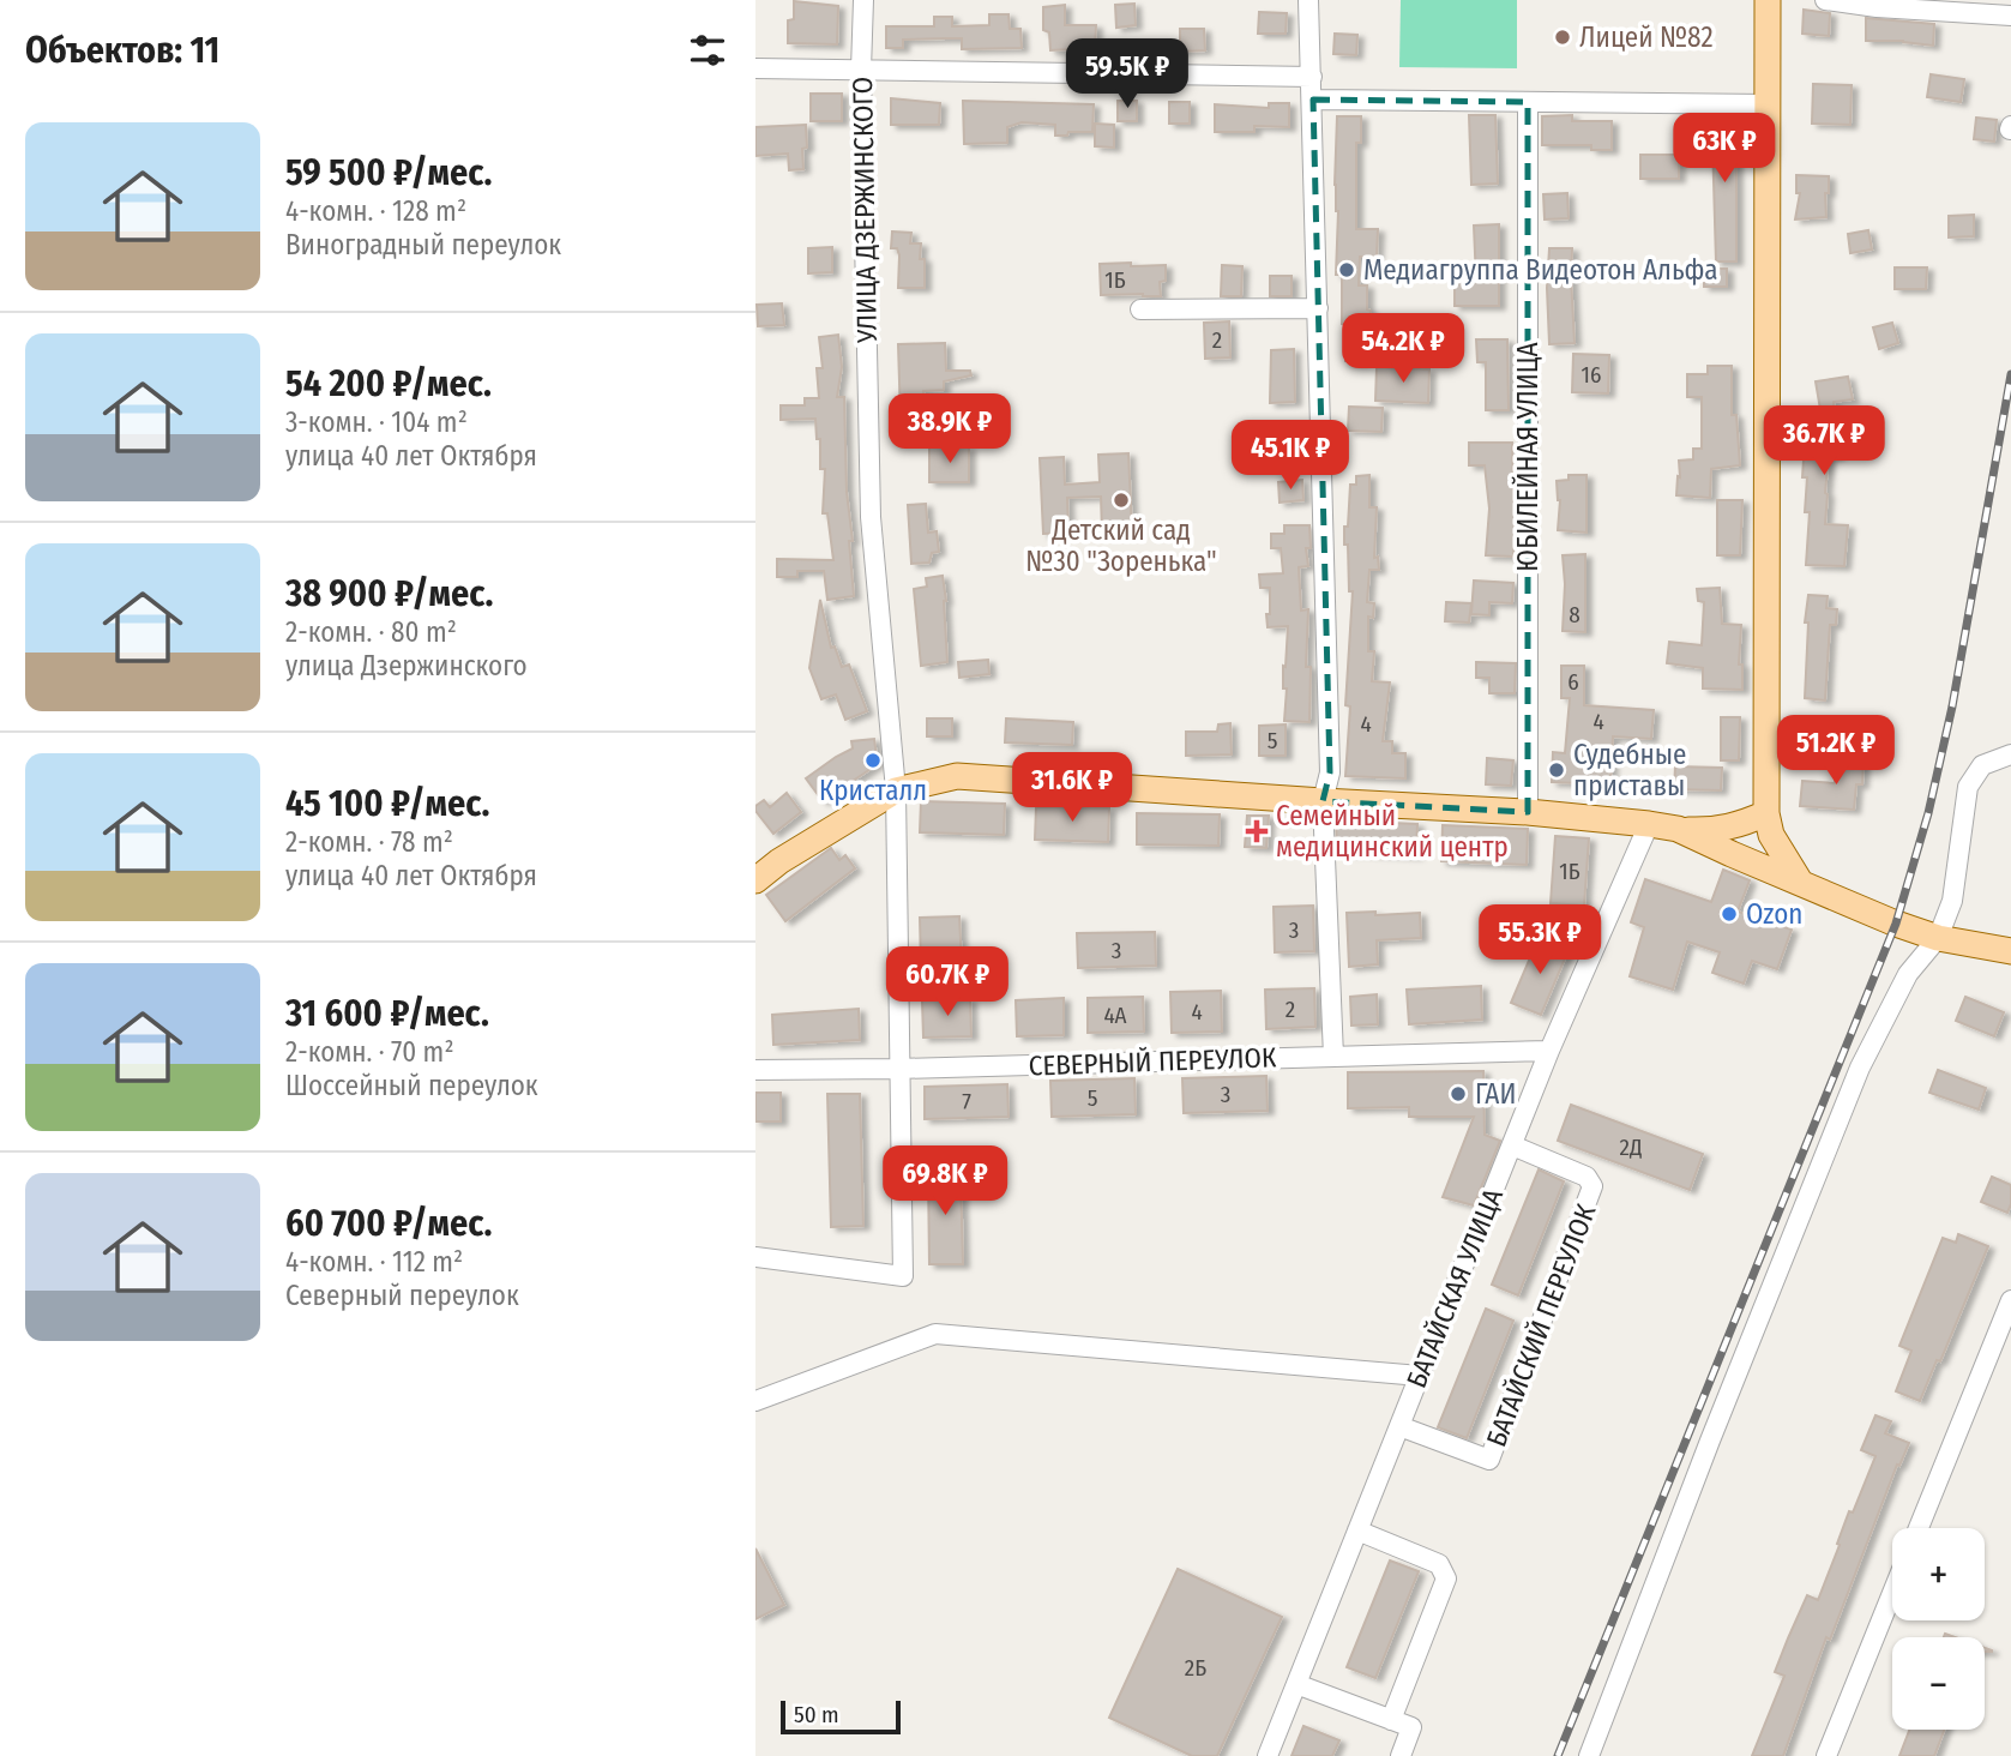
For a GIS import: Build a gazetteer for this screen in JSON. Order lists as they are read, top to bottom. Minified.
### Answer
{"streets":{"street":["УЛИЦА ДЗЕРЖИНСКОГО","ЮБИЛЕЙНАЯ УЛИЦА","СЕВЕРНЫЙ ПЕРЕУЛОК","БАТАЙСКАЯ УЛИЦА","БАТАЙСКИЙ ПЕРЕУЛОК"]},"crossings":[["УЛИЦА ДЗЕРЖИНСКОГО","СЕВЕРНЫЙ ПЕРЕУЛОК"],["СЕВЕРНЫЙ ПЕРЕУЛОК","БАТАЙСКАЯ УЛИЦА"],["БАТАЙСКАЯ УЛИЦА","БАТАЙСКИЙ ПЕРЕУЛОК"]],"places":{"other":["Лицей №82","Медиагруппа Видеотон Альфа","Детский сад №30 \"Зоренька\"","Кристалл","Судебные приставы","Ozon","ГАИ"],"health":["Семейный медицинский центр"]},"house_numbers":["1Б","2","16","8","6","4","4","5","1Б","3","3","2","4","4А","3","5","7","2Д","2Б"],"scale_bar":"50 m","page":{"heading":"Объектов: 11","price":["59.5K ₽","63K ₽","54.2K ₽","38.9K ₽","36.7K ₽","45.1K ₽","51.2K ₽","31.6K ₽","55.3K ₽","60.7K ₽","69.8K ₽"],"list":[{"name":"59 500 ₽/мес.","note":"4-комн. · 128 m² · Виноградный переулок"},{"name":"54 200 ₽/мес.","note":"3-комн. · 104 m² · улица 40 лет Октября"},{"name":"38 900 ₽/мес.","note":"2-комн. · 80 m² · улица Дзержинского"},{"name":"45 100 ₽/мес.","note":"2-комн. · 78 m² · улица 40 лет Октября"},{"name":"31 600 ₽/мес.","note":"2-комн. · 70 m² · Шоссейный переулок"},{"name":"60 700 ₽/мес.","note":"4-комн. · 112 m² · Северный переулок"}],"map_buttons":["+","−"],"scale":"50 m"}}
